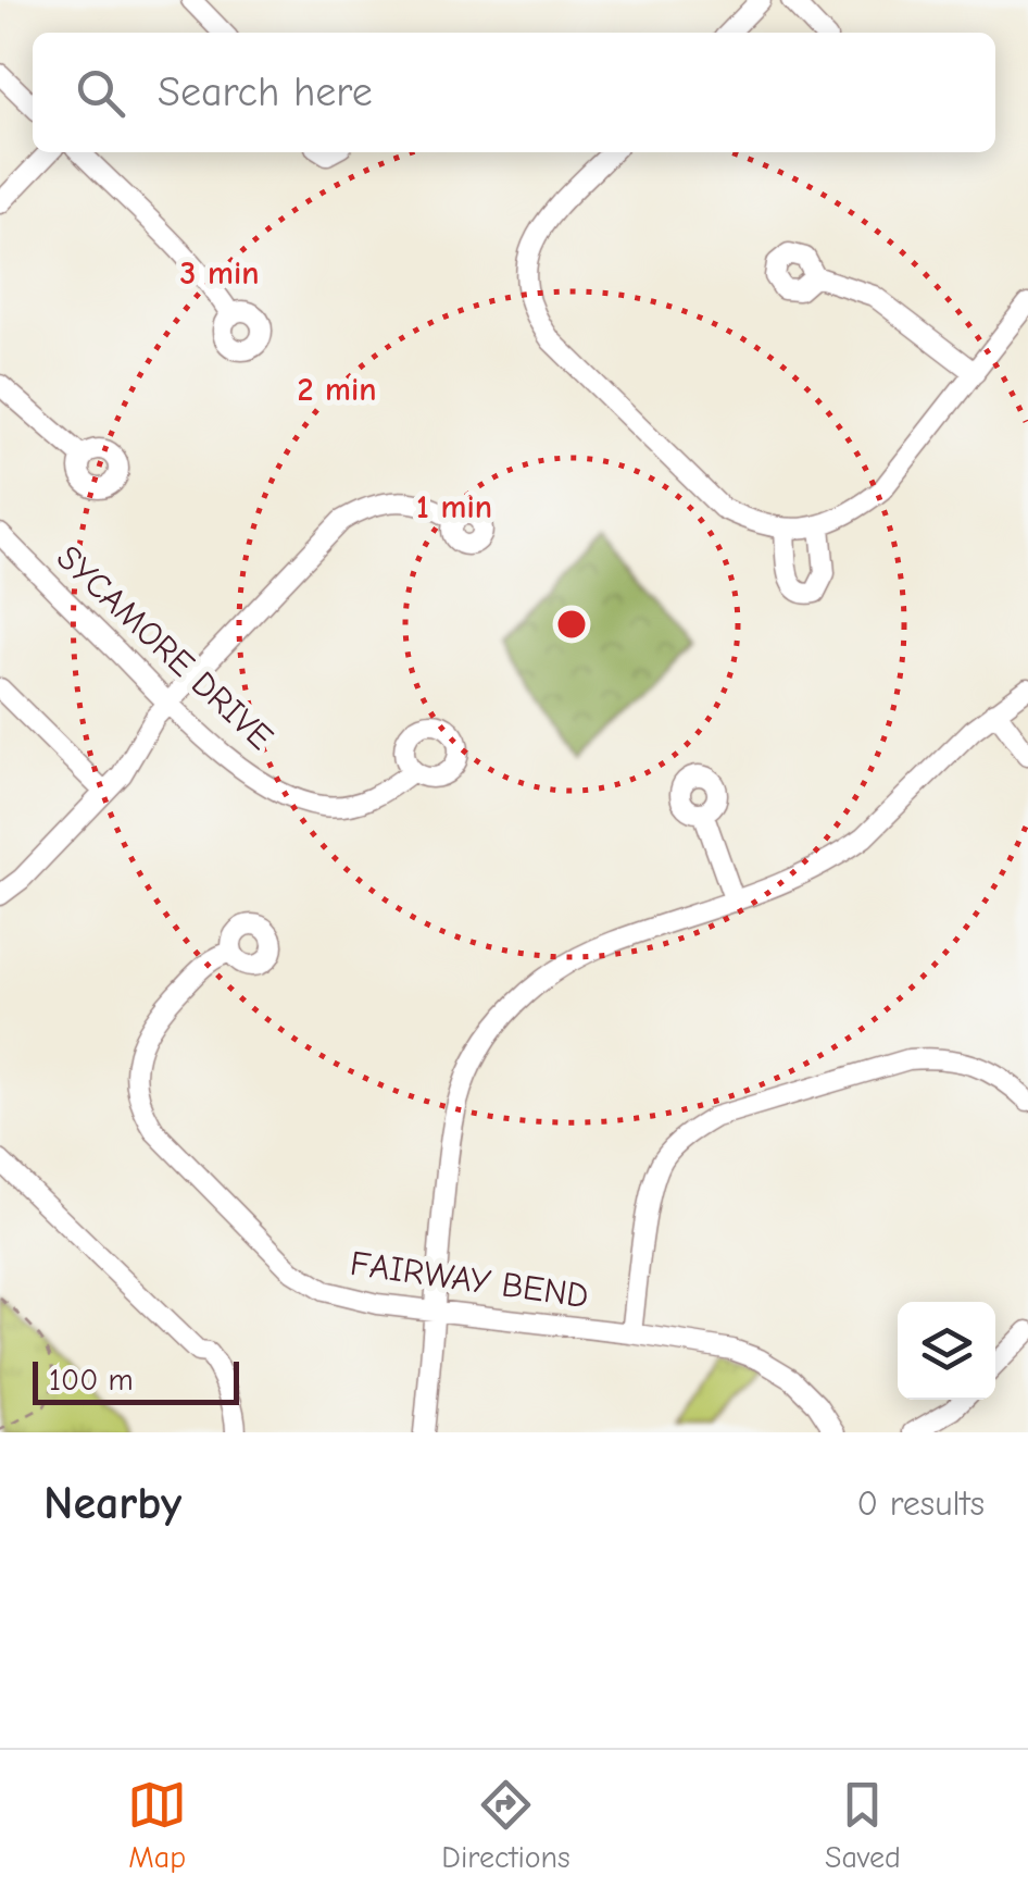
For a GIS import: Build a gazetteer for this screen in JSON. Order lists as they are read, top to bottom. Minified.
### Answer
{"streets":{"street":["SYCAMORE DRIVE","FAIRWAY BEND"]},"scale_bar":"100 m","page":{"search":"Search here","scale":"100 m","heading":["Nearby","0 results"],"nav":["Map","Directions","Saved"]},"rings":["3 min","2 min","1 min"]}
